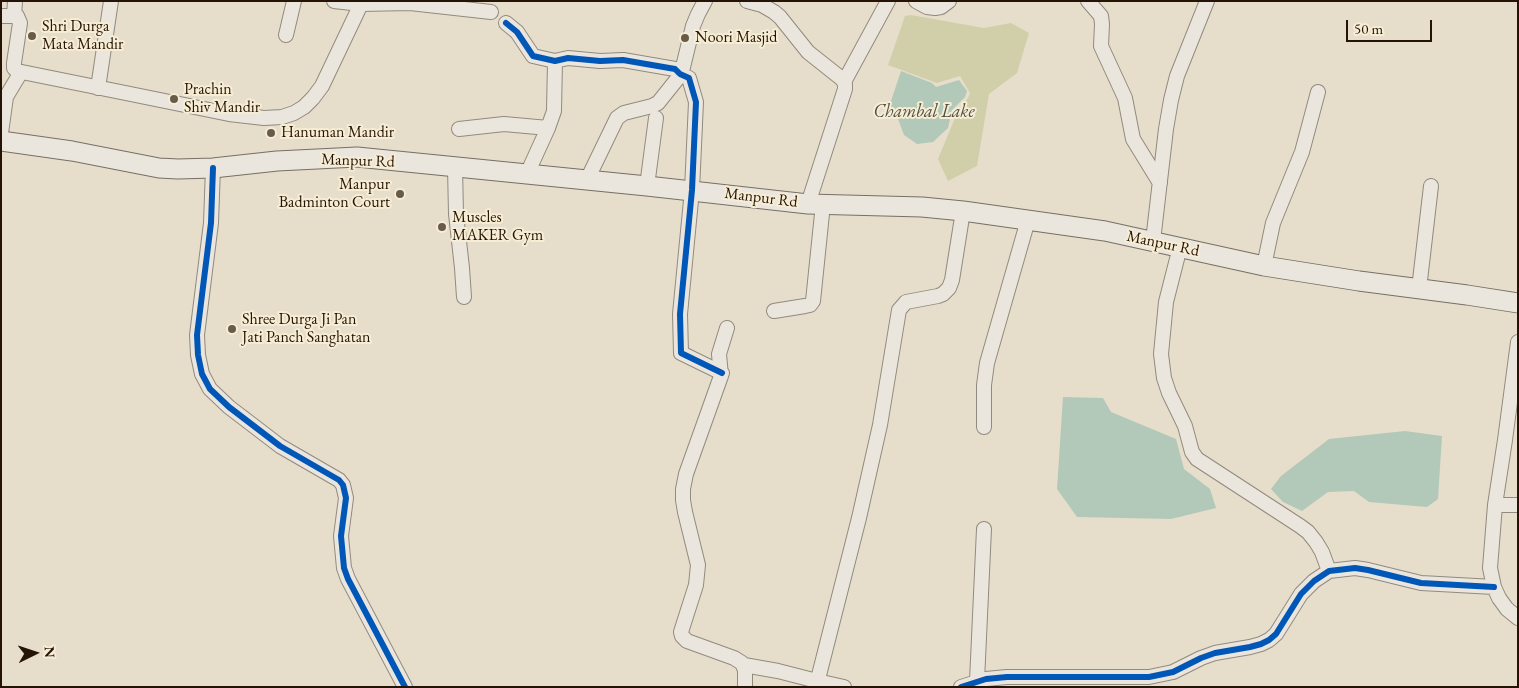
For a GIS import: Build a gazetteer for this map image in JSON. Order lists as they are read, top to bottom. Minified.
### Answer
{"streets":{"main road":["Manpur Rd"]},"water":["Chambal Lake"],"places":["Shri Durga Mata Mandir","Noori Masjid","Prachin Shiv Mandir","Hanuman Mandir","Manpur Badminton Court","Muscles MAKER Gym","Shree Durga Ji Pan Jati Panch Sanghatan"],"scale_bar":"50 m","north":"right"}
